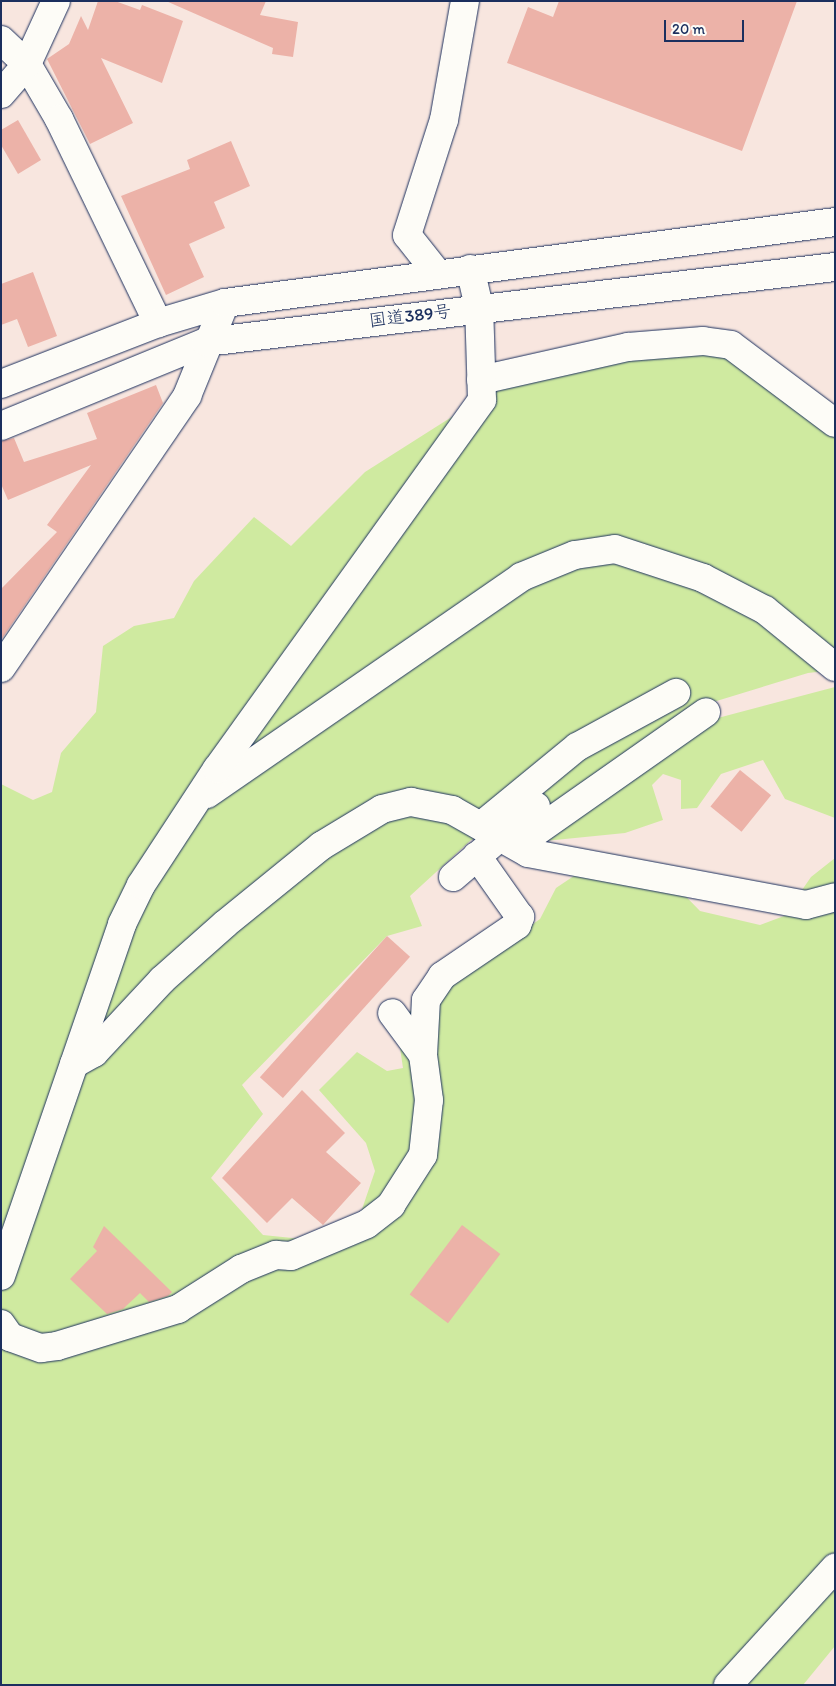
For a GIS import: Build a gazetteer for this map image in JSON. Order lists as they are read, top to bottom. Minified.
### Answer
{"streets":{"main road":["国道389号"]},"scale_bar":"20 m"}
